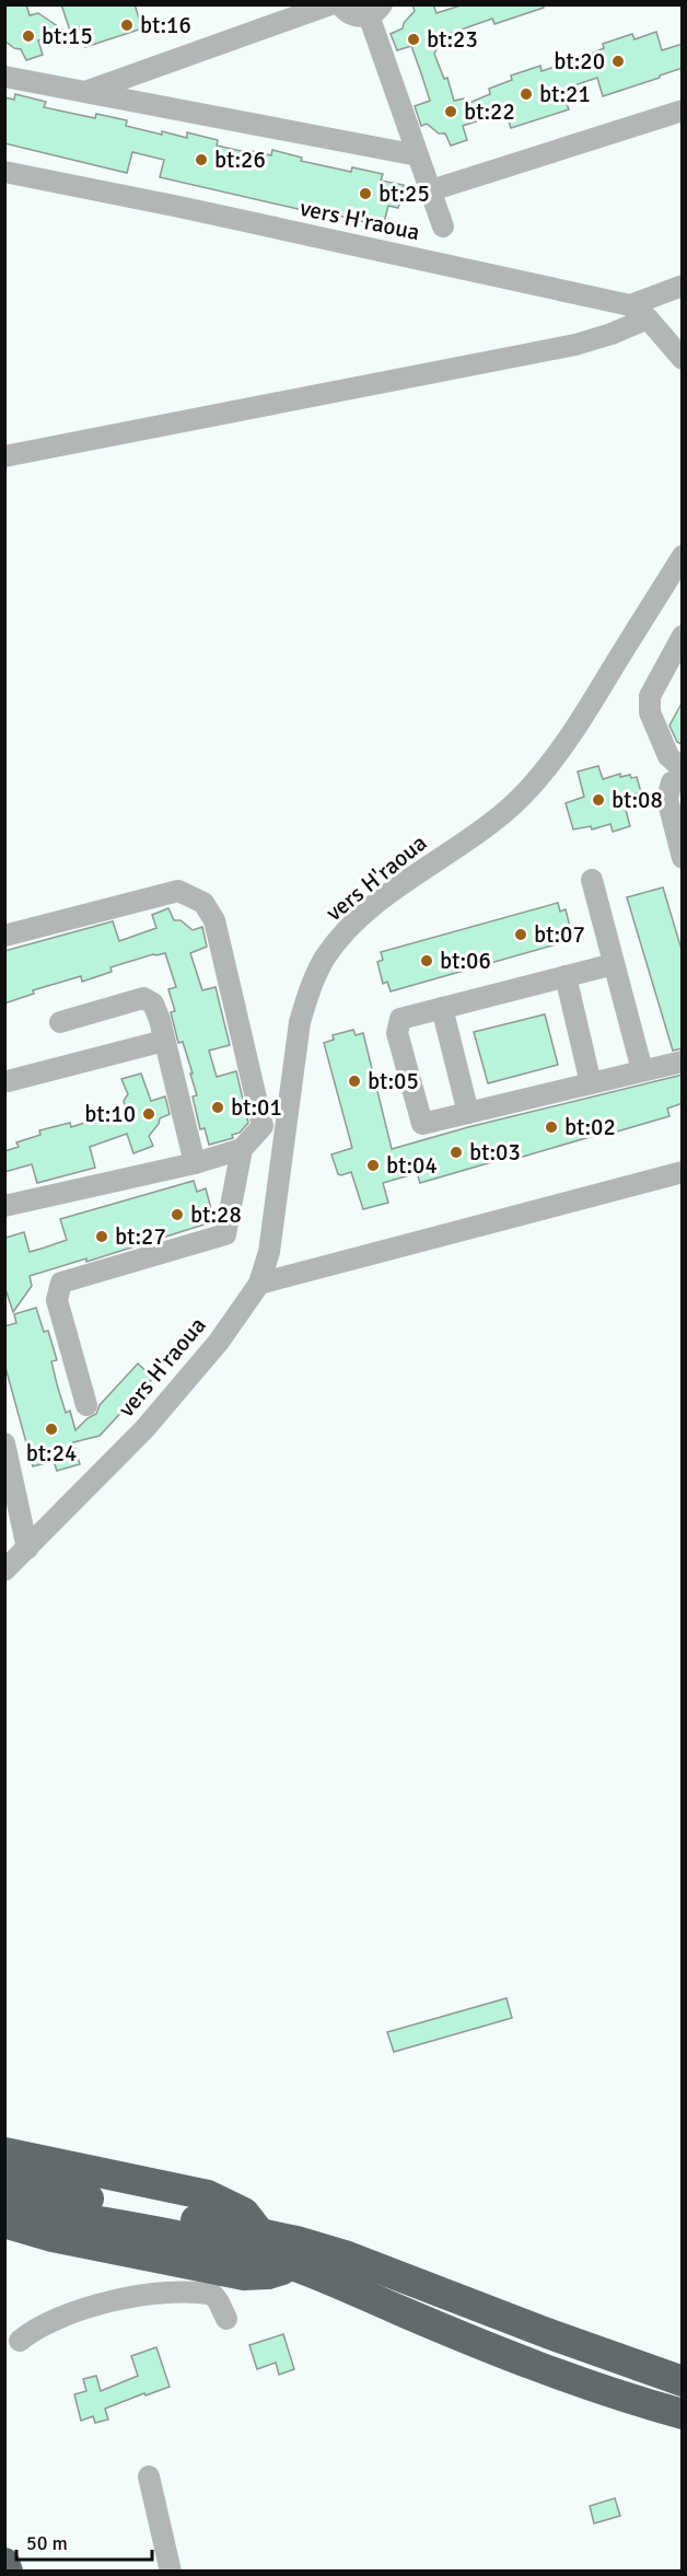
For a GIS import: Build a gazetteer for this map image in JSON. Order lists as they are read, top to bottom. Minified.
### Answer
{"streets":{"street":["vers H'raoua"]},"places":["bt:16","bt:15","bt:23","bt:20","bt:21","bt:22","bt:26","bt:25","bt:08","bt:07","bt:06","bt:05","bt:01","bt:10","bt:02","bt:03","bt:04","bt:28","bt:27","bt:24"],"scale_bar":"50 m"}
